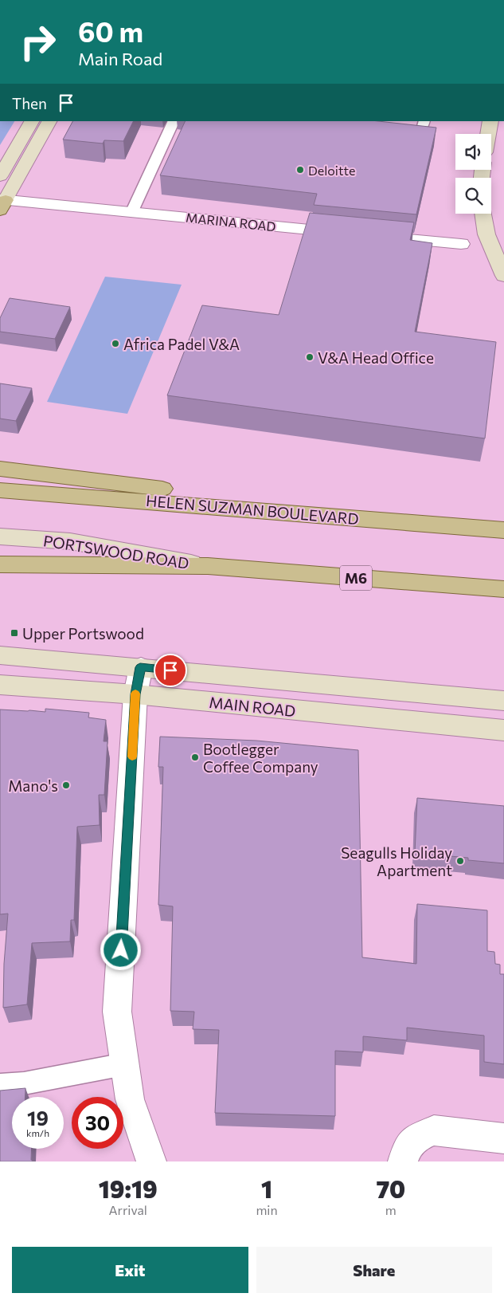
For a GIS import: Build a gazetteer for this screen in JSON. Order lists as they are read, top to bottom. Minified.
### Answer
{"streets":{"main road":["HELEN SUZMAN BOULEVARD","PORTSWOOD ROAD","M6","MAIN ROAD"],"street":["MARINA ROAD"]},"crossings":[["PORTSWOOD ROAD","M6"]],"places":{"other":["Deloitte","Africa Padel V&A","V&A Head Office","Bootlegger Coffee Company","Mano's","Seagulls Holiday Apartment"],"transit":["Upper Portswood"]},"page":{"turn":["60 m","Main Road"],"then":"Then","speed":"19 km/h","limit":"30","eta":["19:19","Arrival","1","min","70","m"],"buttons":["Exit","Share"]}}
